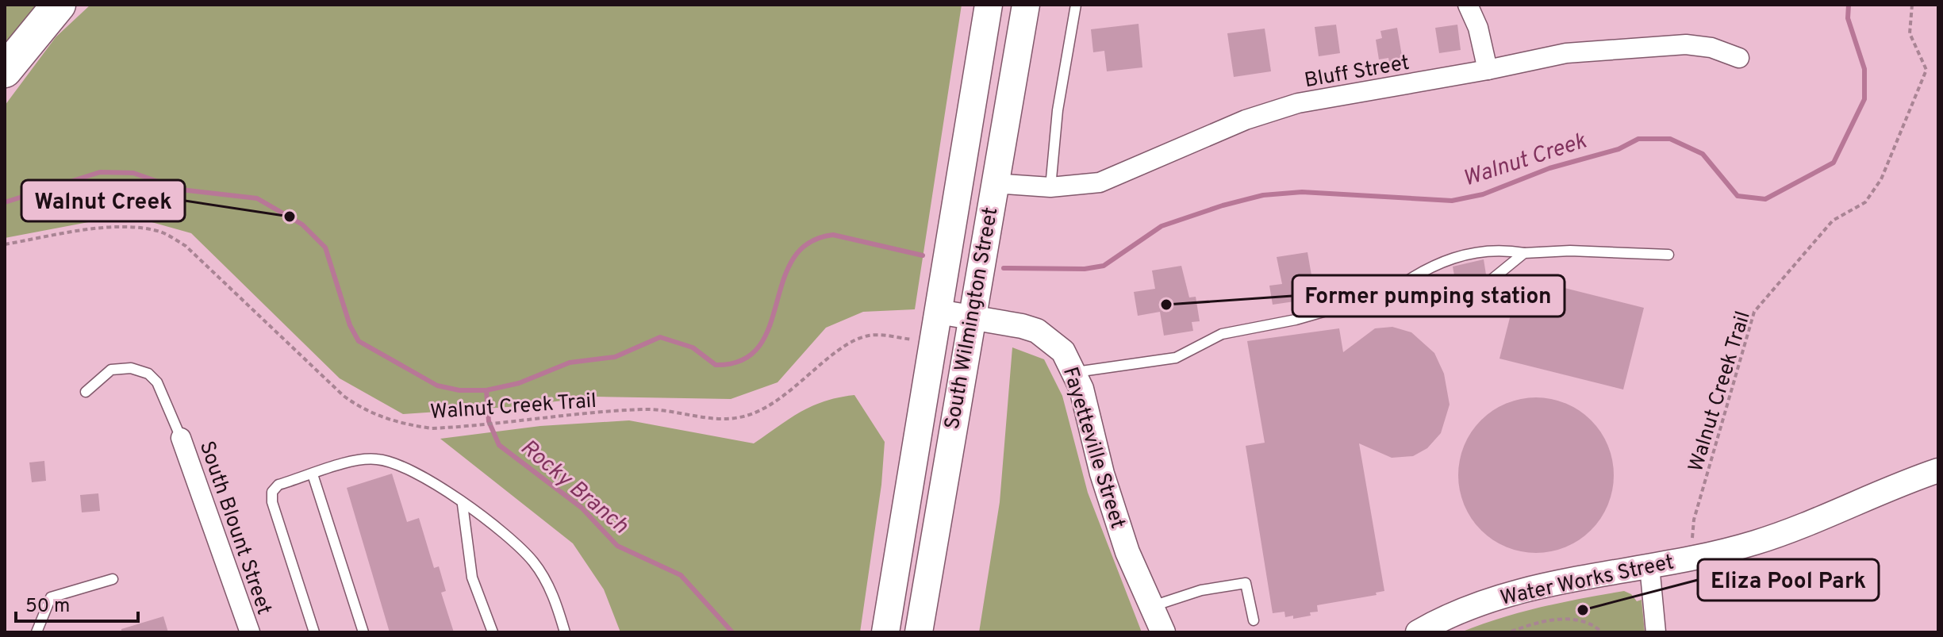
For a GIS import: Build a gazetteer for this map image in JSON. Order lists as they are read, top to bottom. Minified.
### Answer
{"streets":{"main road":["South Wilmington Street"],"street":["Bluff Street","Fayetteville Street","South Blount Street","Water Works Street"],"path":["Walnut Creek Trail"]},"crossings":[["Bluff Street","South Wilmington Street"],["South Wilmington Street","Fayetteville Street"]],"water":["Walnut Creek","Rocky Branch"],"places":["Walnut Creek","Former pumping station","Eliza Pool Park"],"scale_bar":"50 m"}
